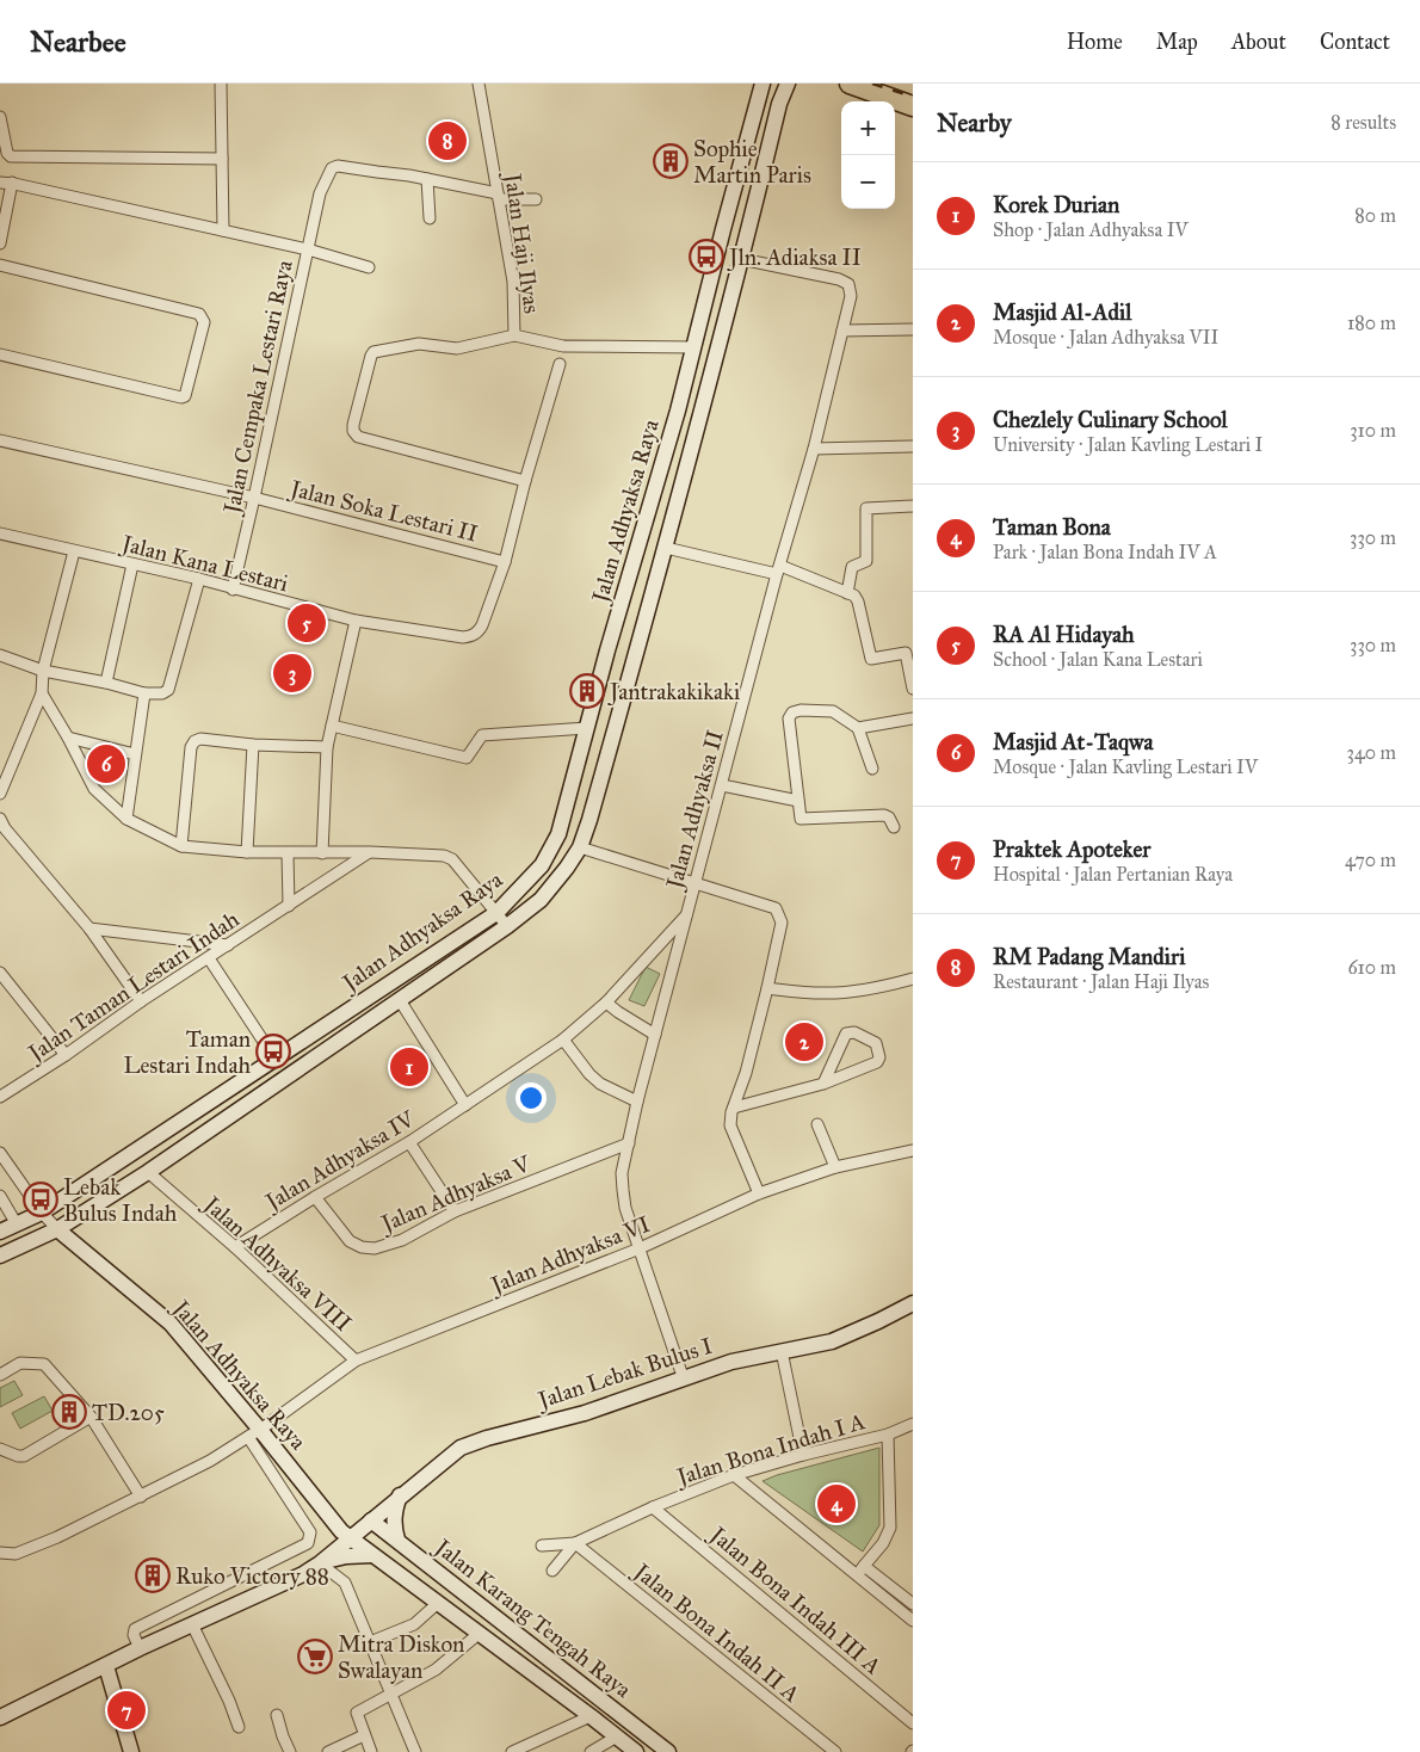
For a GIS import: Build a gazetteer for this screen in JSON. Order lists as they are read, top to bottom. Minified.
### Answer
{"streets":{"main road":["Jalan Adhyaksa Raya","Jalan Lebak Bulus I","Jalan Karang Tengah Raya"],"street":["Jalan Haji Ilyas","Jalan Cempaka Lestari Raya","Jalan Soka Lestari II","Jalan Kana Lestari","Jalan Adhyaksa II","Jalan Taman Lestari Indah","Jalan Adhyaksa IV","Jalan Adhyaksa V","Jalan Adhyaksa VI","Jalan Adhyaksa VIII","Jalan Bona Indah I A","Jalan Bona Indah III A","Jalan Bona Indah II A"]},"crossings":[["Jalan Haji Ilyas","Jalan Adhyaksa Raya"],["Jalan Cempaka Lestari Raya","Jalan Soka Lestari II"],["Jalan Cempaka Lestari Raya","Jalan Kana Lestari"],["Jalan Soka Lestari II","Jalan Kana Lestari"],["Jalan Adhyaksa Raya","Jalan Adhyaksa II"],["Jalan Adhyaksa Raya","Jalan Adhyaksa VI"],["Jalan Adhyaksa Raya","Jalan Adhyaksa VIII"],["Jalan Adhyaksa Raya","Jalan Lebak Bulus I"],["Jalan Adhyaksa Raya","Jalan Karang Tengah Raya"],["Jalan Adhyaksa II","Jalan Adhyaksa IV"],["Jalan Adhyaksa II","Jalan Adhyaksa V"],["Jalan Adhyaksa II","Jalan Adhyaksa VI"],["Jalan Adhyaksa II","Jalan Lebak Bulus I"],["Jalan Adhyaksa IV","Jalan Adhyaksa V"],["Jalan Adhyaksa IV","Jalan Adhyaksa VIII"],["Jalan Adhyaksa VI","Jalan Adhyaksa VIII"],["Jalan Lebak Bulus I","Jalan Karang Tengah Raya"],["Jalan Bona Indah I A","Jalan Bona Indah III A"],["Jalan Bona Indah I A","Jalan Bona Indah II A"]],"places":{"building":["Sophie Martin Paris","Jantrakakikaki","TD.205","Ruko Victory 88"],"bus stop":["Jln. Adiaksa II","Taman Lestari Indah","Lebak Bulus Indah"],"supermarket":["Mitra Diskon Swalayan"]},"page":{"header":"Nearbee","nav":["Home","Map","About","Contact"],"heading":["Nearby","8 results"],"map_buttons":["+","−"],"pins":["8","5","3","6","2","1","4","7"],"list":[{"mark":"1","name":"Korek Durian","note":"Shop · Jalan Adhyaksa IV","value":"80 m"},{"mark":"2","name":"Masjid Al-Adil","note":"Mosque · Jalan Adhyaksa VII","value":"180 m"},{"mark":"3","name":"Chezlely Culinary School","note":"University · Jalan Kavling Lestari I","value":"310 m"},{"mark":"4","name":"Taman Bona","note":"Park · Jalan Bona Indah IV A","value":"330 m"},{"mark":"5","name":"RA Al Hidayah","note":"School · Jalan Kana Lestari","value":"330 m"},{"mark":"6","name":"Masjid At-Taqwa","note":"Mosque · Jalan Kavling Lestari IV","value":"340 m"},{"mark":"7","name":"Praktek Apoteker","note":"Hospital · Jalan Pertanian Raya","value":"470 m"},{"mark":"8","name":"RM Padang Mandiri","note":"Restaurant · Jalan Haji Ilyas","value":"610 m"}]}}
